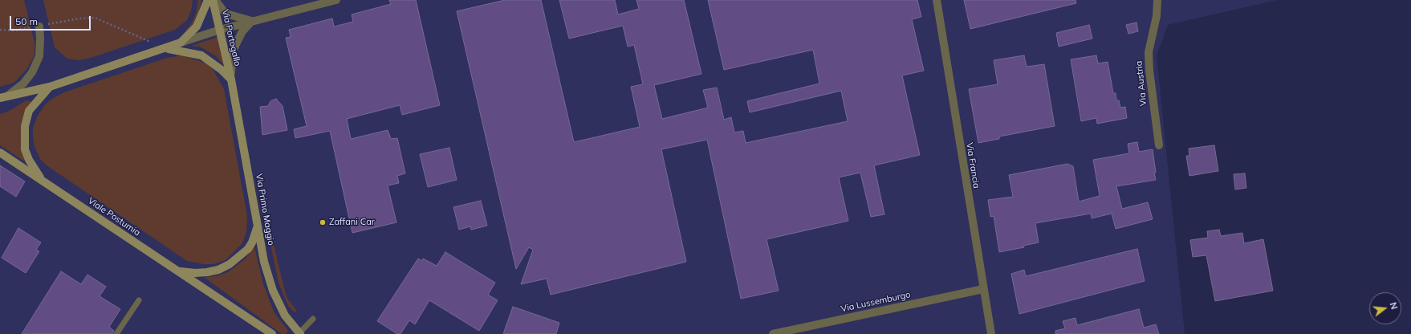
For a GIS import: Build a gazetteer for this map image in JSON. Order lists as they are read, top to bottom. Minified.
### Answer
{"streets":{"main road":["Via Portogallo","Via Primo Maggio","Viale Postumia"],"street":["Via Austria","Via Francia","Via Lussemburgo"]},"crossings":[["Via Portogallo","Via Primo Maggio"],["Via Francia","Via Lussemburgo"],["Via Primo Maggio","Viale Postumia"]],"places":["Zaffani Car"],"scale_bar":"50 m","north":"right"}
